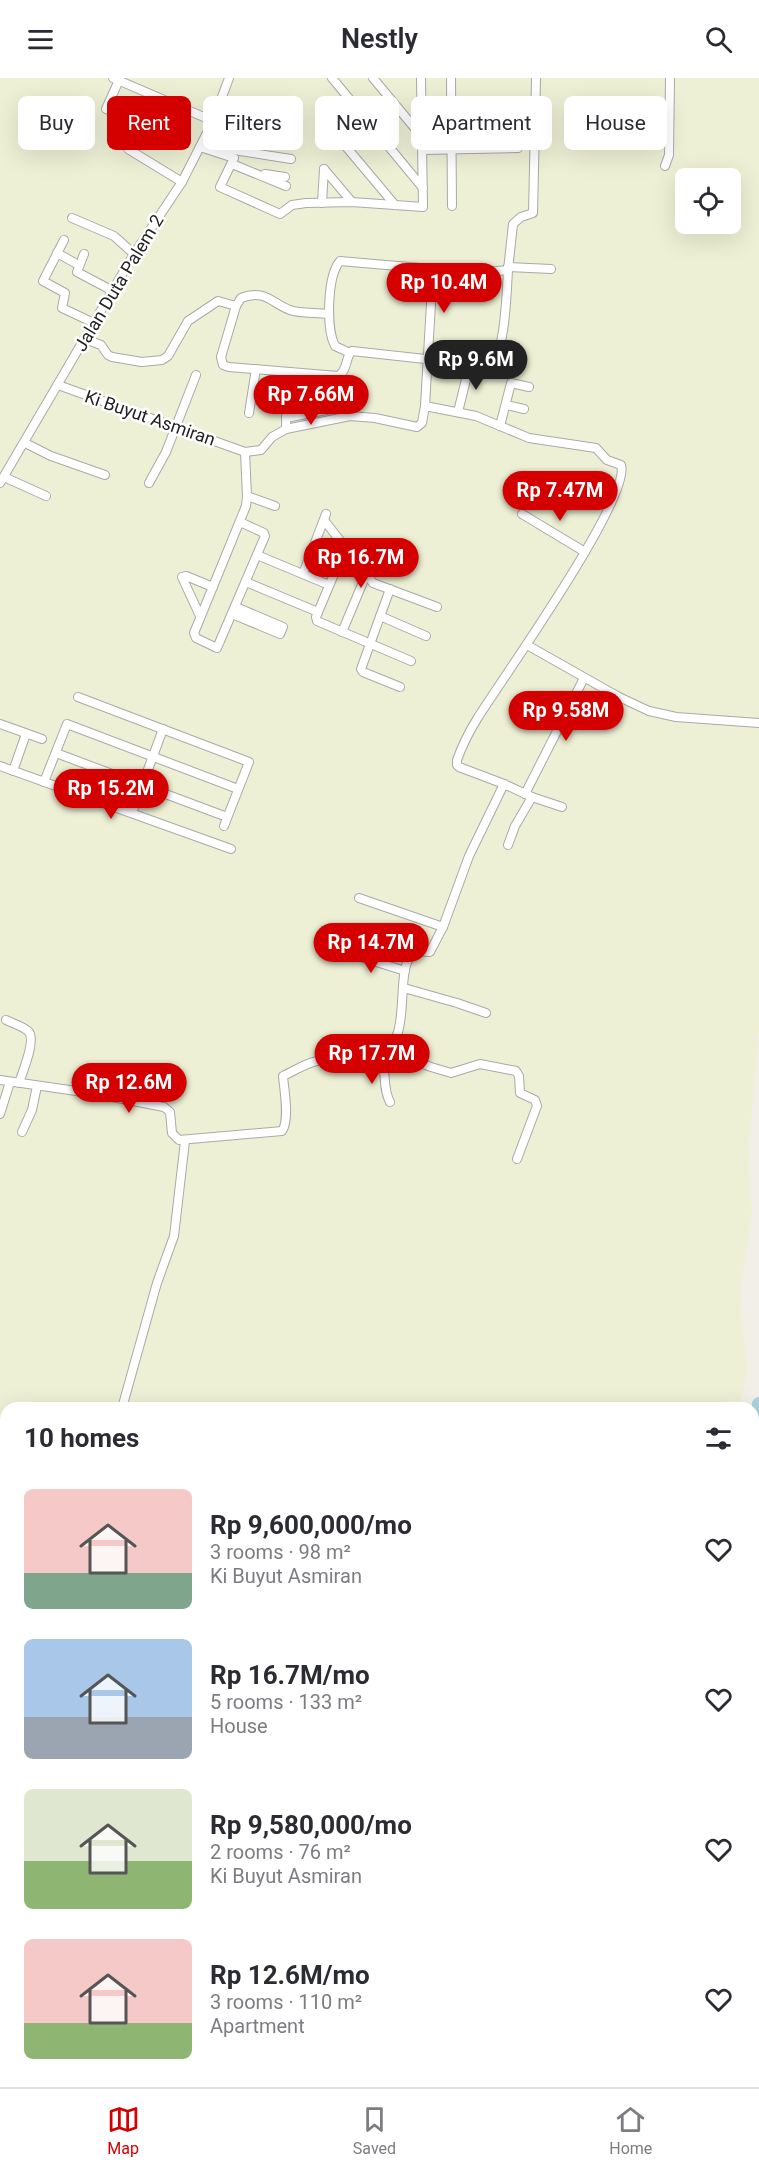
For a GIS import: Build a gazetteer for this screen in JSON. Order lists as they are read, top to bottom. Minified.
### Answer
{"streets":{"street":["Jalan Duta Palem 2","Ki Buyut Asmiran"]},"crossings":[["Jalan Duta Palem 2","Ki Buyut Asmiran"]],"page":{"header":"Nestly","chip":["Buy","Rent","Filters","New","Apartment","House"],"price":["Rp 10.4M","Rp 9.6M","Rp 7.66M","Rp 7.47M","Rp 16.7M","Rp 9.58M","Rp 15.2M","Rp 14.7M","Rp 17.7M","Rp 12.6M"],"heading":"10 homes","list":[{"name":"Rp 9,600,000/mo","note":"3 rooms · 98 m² · Ki Buyut Asmiran"},{"name":"Rp 16.7M/mo","note":"5 rooms · 133 m² · House"},{"name":"Rp 9,580,000/mo","note":"2 rooms · 76 m² · Ki Buyut Asmiran"},{"name":"Rp 12.6M/mo","note":"3 rooms · 110 m² · Apartment"}],"tabs":["Map","Saved","Home"]}}
